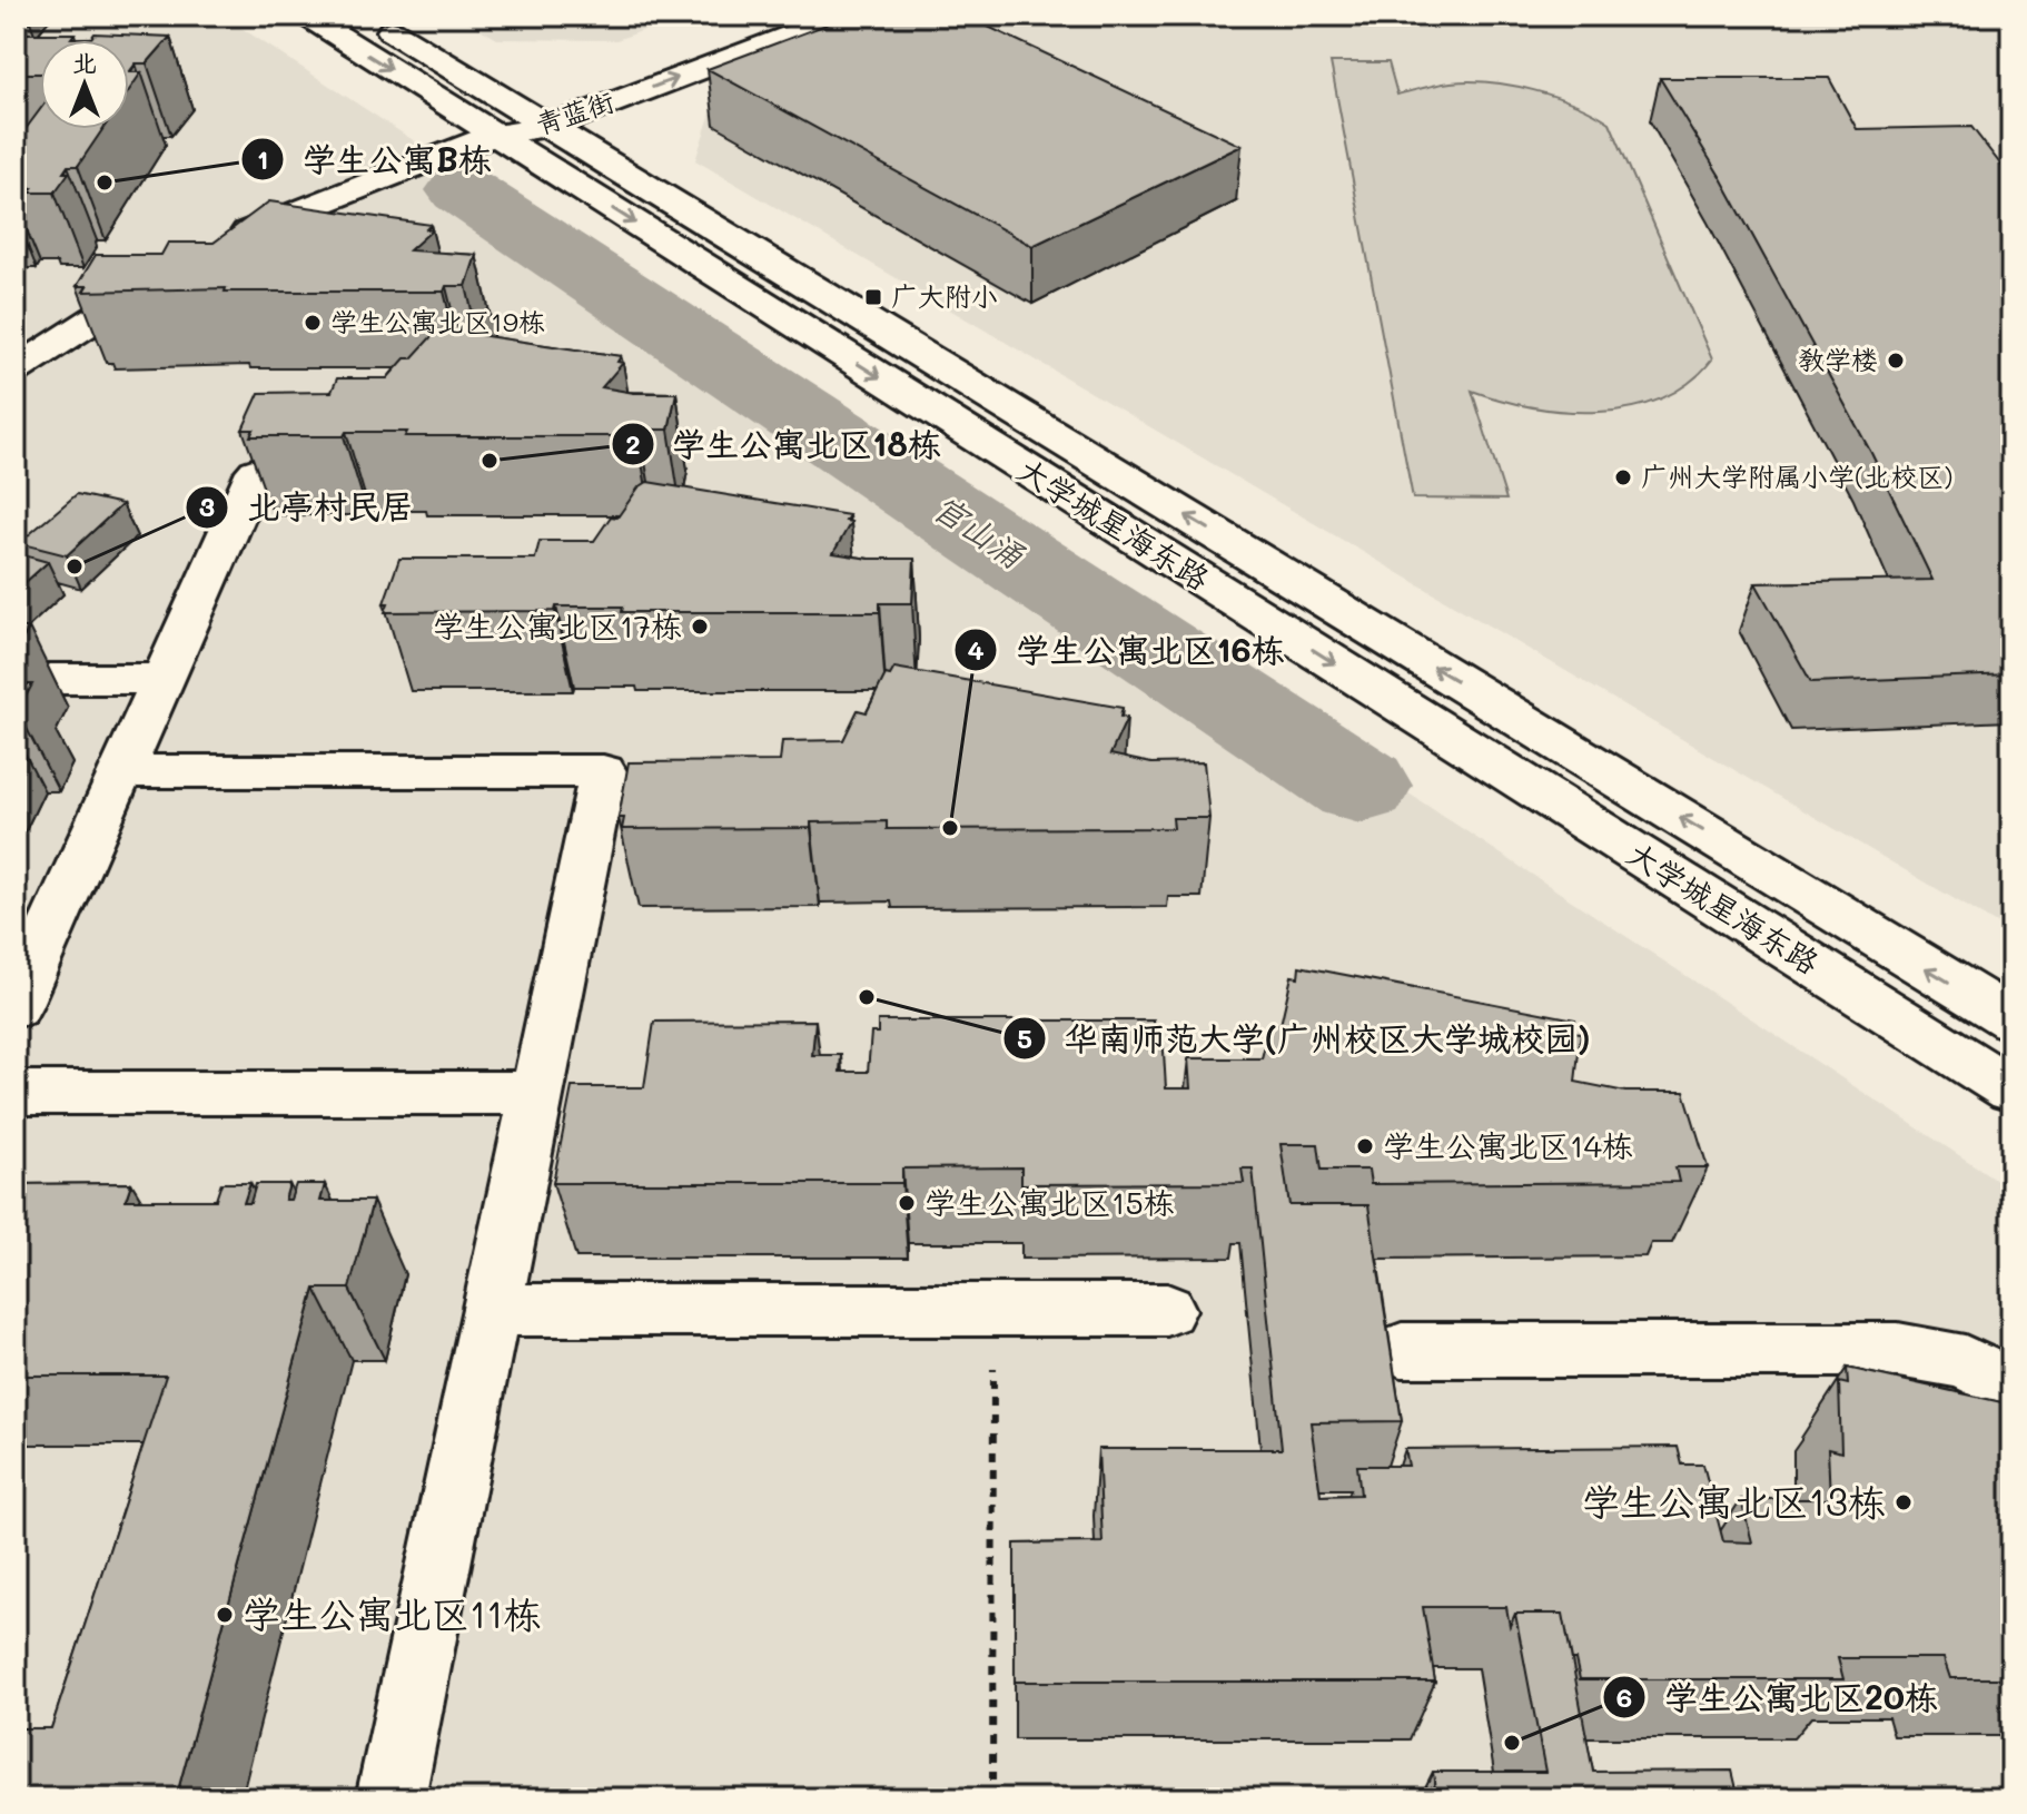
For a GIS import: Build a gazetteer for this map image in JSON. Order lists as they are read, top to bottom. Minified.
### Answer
{"streets":{"main road":["青蓝街","大学城星海东路"]},"crossings":[["青蓝街","大学城星海东路"]],"water":["官山涌"],"places":{"other":["学生公寓B栋","学生公寓北区19栋","教学楼","学生公寓北区18栋","广州大学附属小学(北校区)","北亭村民居","学生公寓北区17栋","学生公寓北区16栋","华南师范大学(广州校区大学城校园)","学生公寓北区14栋","学生公寓北区15栋","学生公寓北区13栋","学生公寓北区11栋","学生公寓北区20栋"],"transit":["广大附小"]},"north":"top"}
